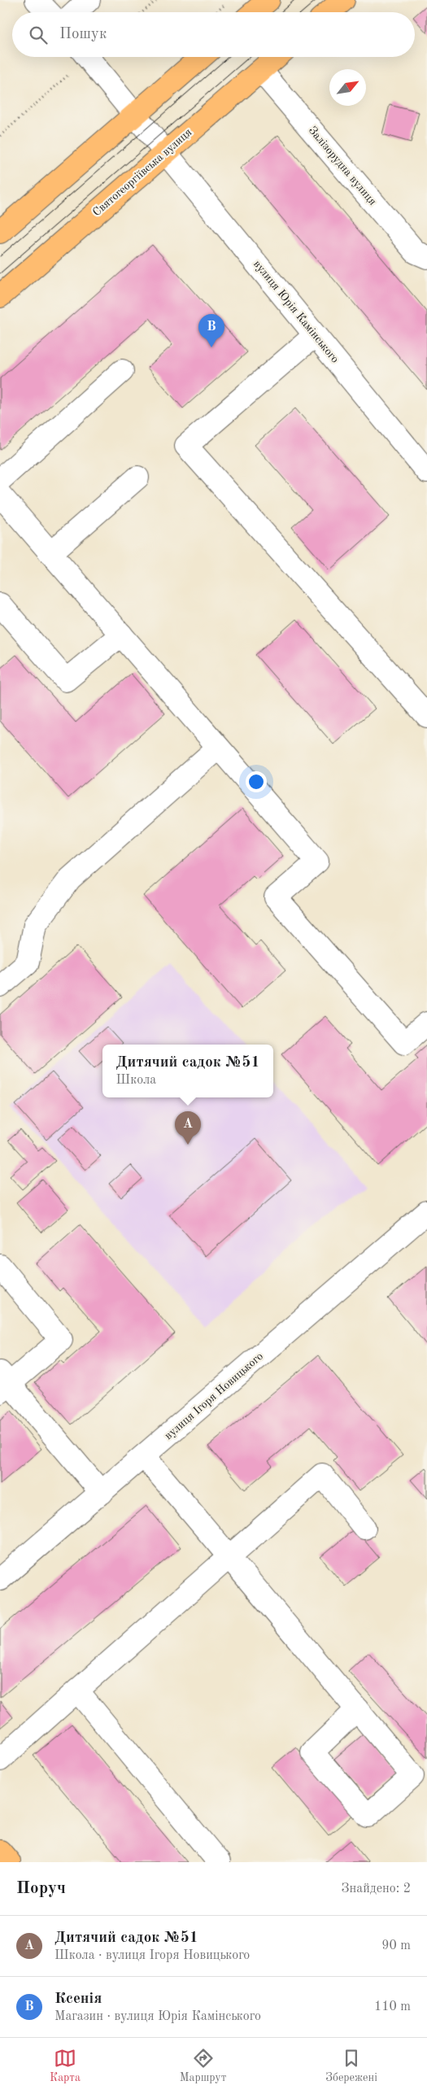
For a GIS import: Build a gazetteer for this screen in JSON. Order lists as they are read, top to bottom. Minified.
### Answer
{"streets":{"main road":["Святогеоргіївська вулиця"],"street":["Залізорудна вулиця","вулиця Юрія Камінського","вулиця Ігоря Новицького"]},"crossings":[["Залізорудна вулиця","Святогеоргіївська вулиця"],["Святогеоргіївська вулиця","вулиця Юрія Камінського"]],"north":"top right","page":{"search":"Пошук","pins":["B","A"],"popup":["Дитячий садок №51","Школа"],"heading":["Поруч","Знайдено: 2"],"list":[{"mark":"A","name":"Дитячий садок №51","note":"Школа · вулиця Ігоря Новицького","value":"90 m"},{"mark":"B","name":"Ксенія","note":"Магазин · вулиця Юрія Камінського","value":"110 m"}],"nav":["Карта","Маршрут","Збережені"]}}
